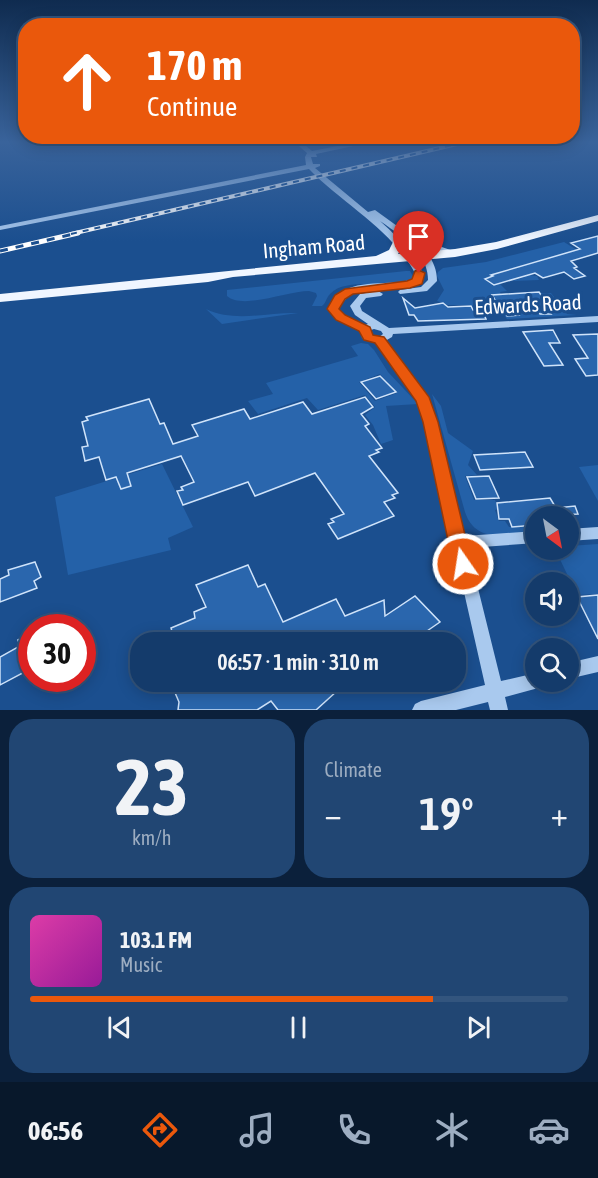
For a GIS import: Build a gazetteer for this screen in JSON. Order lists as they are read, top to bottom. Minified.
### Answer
{"streets":{"main road":["Ingham Road"],"street":["Edwards Road"]},"crossings":[["Ingham Road","Edwards Road"]],"north":"bottom right","page":{"turn":["170 m","Continue"],"limit":"30","trip":"06:57 · 1 min · 310 m","tile":[["23","km/h"],"Climate"],"heat":["−","19°","+"],"song":["103.1 FM","Music"],"tabs":"06:56"}}
